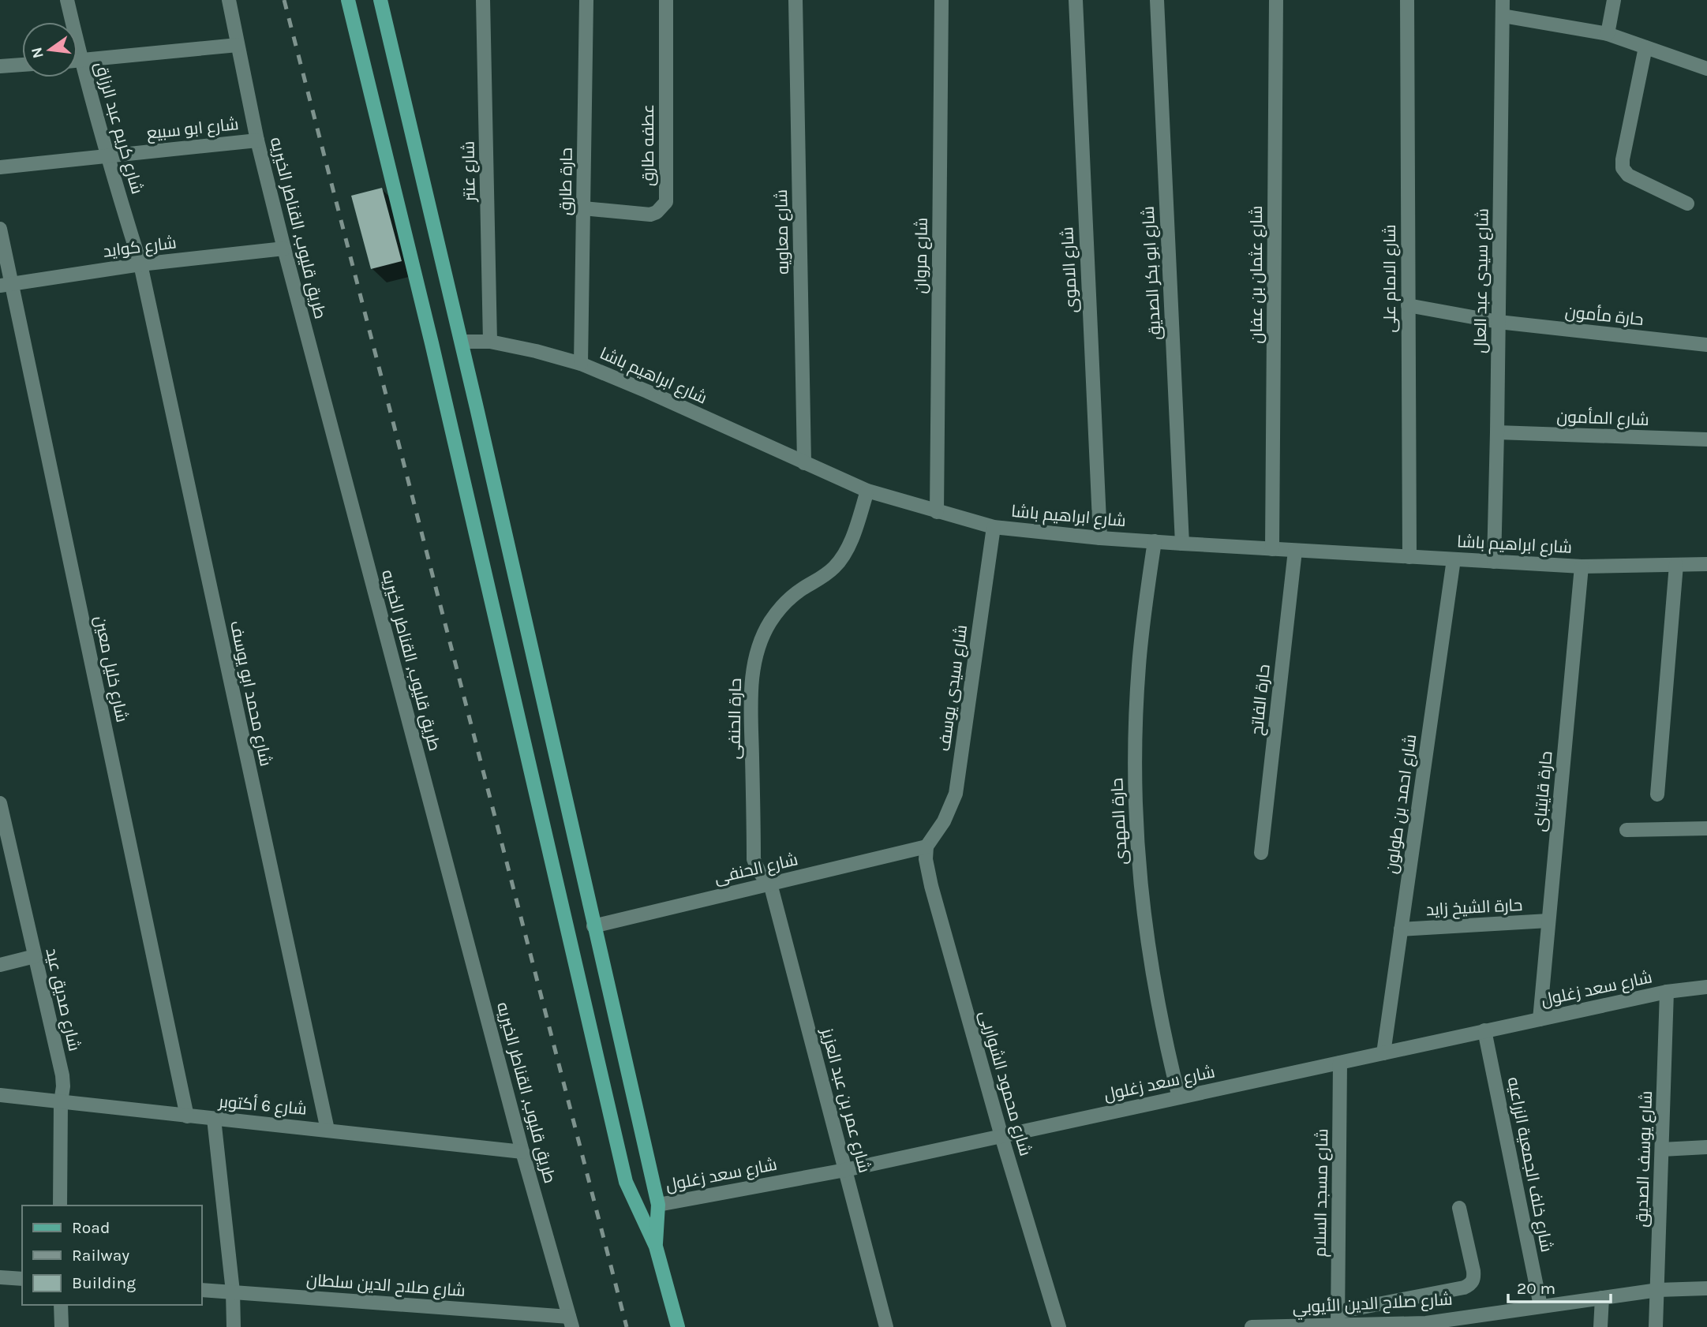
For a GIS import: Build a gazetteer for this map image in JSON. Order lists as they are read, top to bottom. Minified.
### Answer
{"streets":{"street":["شارع كريم عبد الرزاق","شارع ابو سبيع","عطفه طارق","شارع عنتر","حارة طارق","طريق قليوب, القناطر الخيريه","شارع معاويه","شارع كوايد","شارع مروان","شارع الاموى","شارع ابو بكر الصديق","شارع عثمان بن عفان","شارع الامام على","شارع سيدى عبد العال","حارة مأمون","شارع ابراهيم باشا","شارع المأمون","شارع خليل معين","شارع سيدى يوسف","شارع محمد ابو يوسف","حارة الفاتح","حارة الحنفى","حارة قايتباى","شارع احمد بن طولون","حارة المهدى","شارع الحنفى","حارة الشيخ زايد","شارع سعد زغلول","شارع صديق عيد","شارع محمود الشواربى","شارع عمر بن عبد العزيز","شارع 6 أكتوبر","شارع يوسف الصديق","شارع خلف الجمعية الزراعيه","شارع مسجد السلام","شارع صلاح الدين سلطان","شارع صلاح الدين الأيوبي"]},"crossings":[["شارع كريم عبد الرزاق","شارع ابو سبيع"],["شارع كريم عبد الرزاق","شارع كوايد"],["شارع كريم عبد الرزاق","شارع محمد ابو يوسف"],["شارع ابو سبيع","طريق قليوب, القناطر الخيريه"],["عطفه طارق","حارة طارق"],["شارع عنتر","شارع ابراهيم باشا"],["حارة طارق","شارع ابراهيم باشا"],["طريق قليوب, القناطر الخيريه","شارع كوايد"],["طريق قليوب, القناطر الخيريه","شارع 6 أكتوبر"],["طريق قليوب, القناطر الخيريه","شارع صلاح الدين سلطان"],["شارع معاويه","شارع ابراهيم باشا"],["شارع كوايد","شارع خليل معين"],["شارع كوايد","شارع محمد ابو يوسف"],["شارع مروان","شارع ابراهيم باشا"],["شارع الاموى","شارع ابراهيم باشا"],["شارع ابو بكر الصديق","شارع ابراهيم باشا"],["شارع عثمان بن عفان","شارع ابراهيم باشا"],["شارع الامام على","حارة مأمون"],["شارع الامام على","شارع ابراهيم باشا"],["شارع سيدى عبد العال","حارة مأمون"],["شارع سيدى عبد العال","شارع ابراهيم باشا"],["شارع سيدى عبد العال","شارع المأمون"],["شارع ابراهيم باشا","شارع سيدى يوسف"],["شارع ابراهيم باشا","حارة الفاتح"],["شارع ابراهيم باشا","حارة الحنفى"],["شارع ابراهيم باشا","حارة قايتباى"],["شارع ابراهيم باشا","شارع احمد بن طولون"],["شارع ابراهيم باشا","حارة المهدى"],["شارع خليل معين","شارع 6 أكتوبر"],["شارع سيدى يوسف","شارع الحنفى"],["شارع سيدى يوسف","شارع محمود الشواربى"],["شارع محمد ابو يوسف","شارع 6 أكتوبر"],["حارة الحنفى","شارع الحنفى"],["حارة الحنفى","شارع عمر بن عبد العزيز"],["حارة قايتباى","حارة الشيخ زايد"],["حارة قايتباى","شارع سعد زغلول"],["شارع احمد بن طولون","حارة الشيخ زايد"],["شارع احمد بن طولون","شارع سعد زغلول"],["حارة المهدى","شارع سعد زغلول"],["شارع الحنفى","شارع محمود الشواربى"],["شارع الحنفى","شارع عمر بن عبد العزيز"],["شارع سعد زغلول","شارع محمود الشواربى"],["شارع سعد زغلول","شارع عمر بن عبد العزيز"],["شارع سعد زغلول","شارع يوسف الصديق"],["شارع سعد زغلول","شارع خلف الجمعية الزراعيه"],["شارع سعد زغلول","شارع مسجد السلام"],["شارع صديق عيد","شارع 6 أكتوبر"],["شارع يوسف الصديق","شارع صلاح الدين الأيوبي"],["شارع خلف الجمعية الزراعيه","شارع صلاح الدين الأيوبي"],["شارع مسجد السلام","شارع صلاح الدين الأيوبي"]],"legend":["Road","Railway","Building"],"scale_bar":"20 m","north":"left"}
